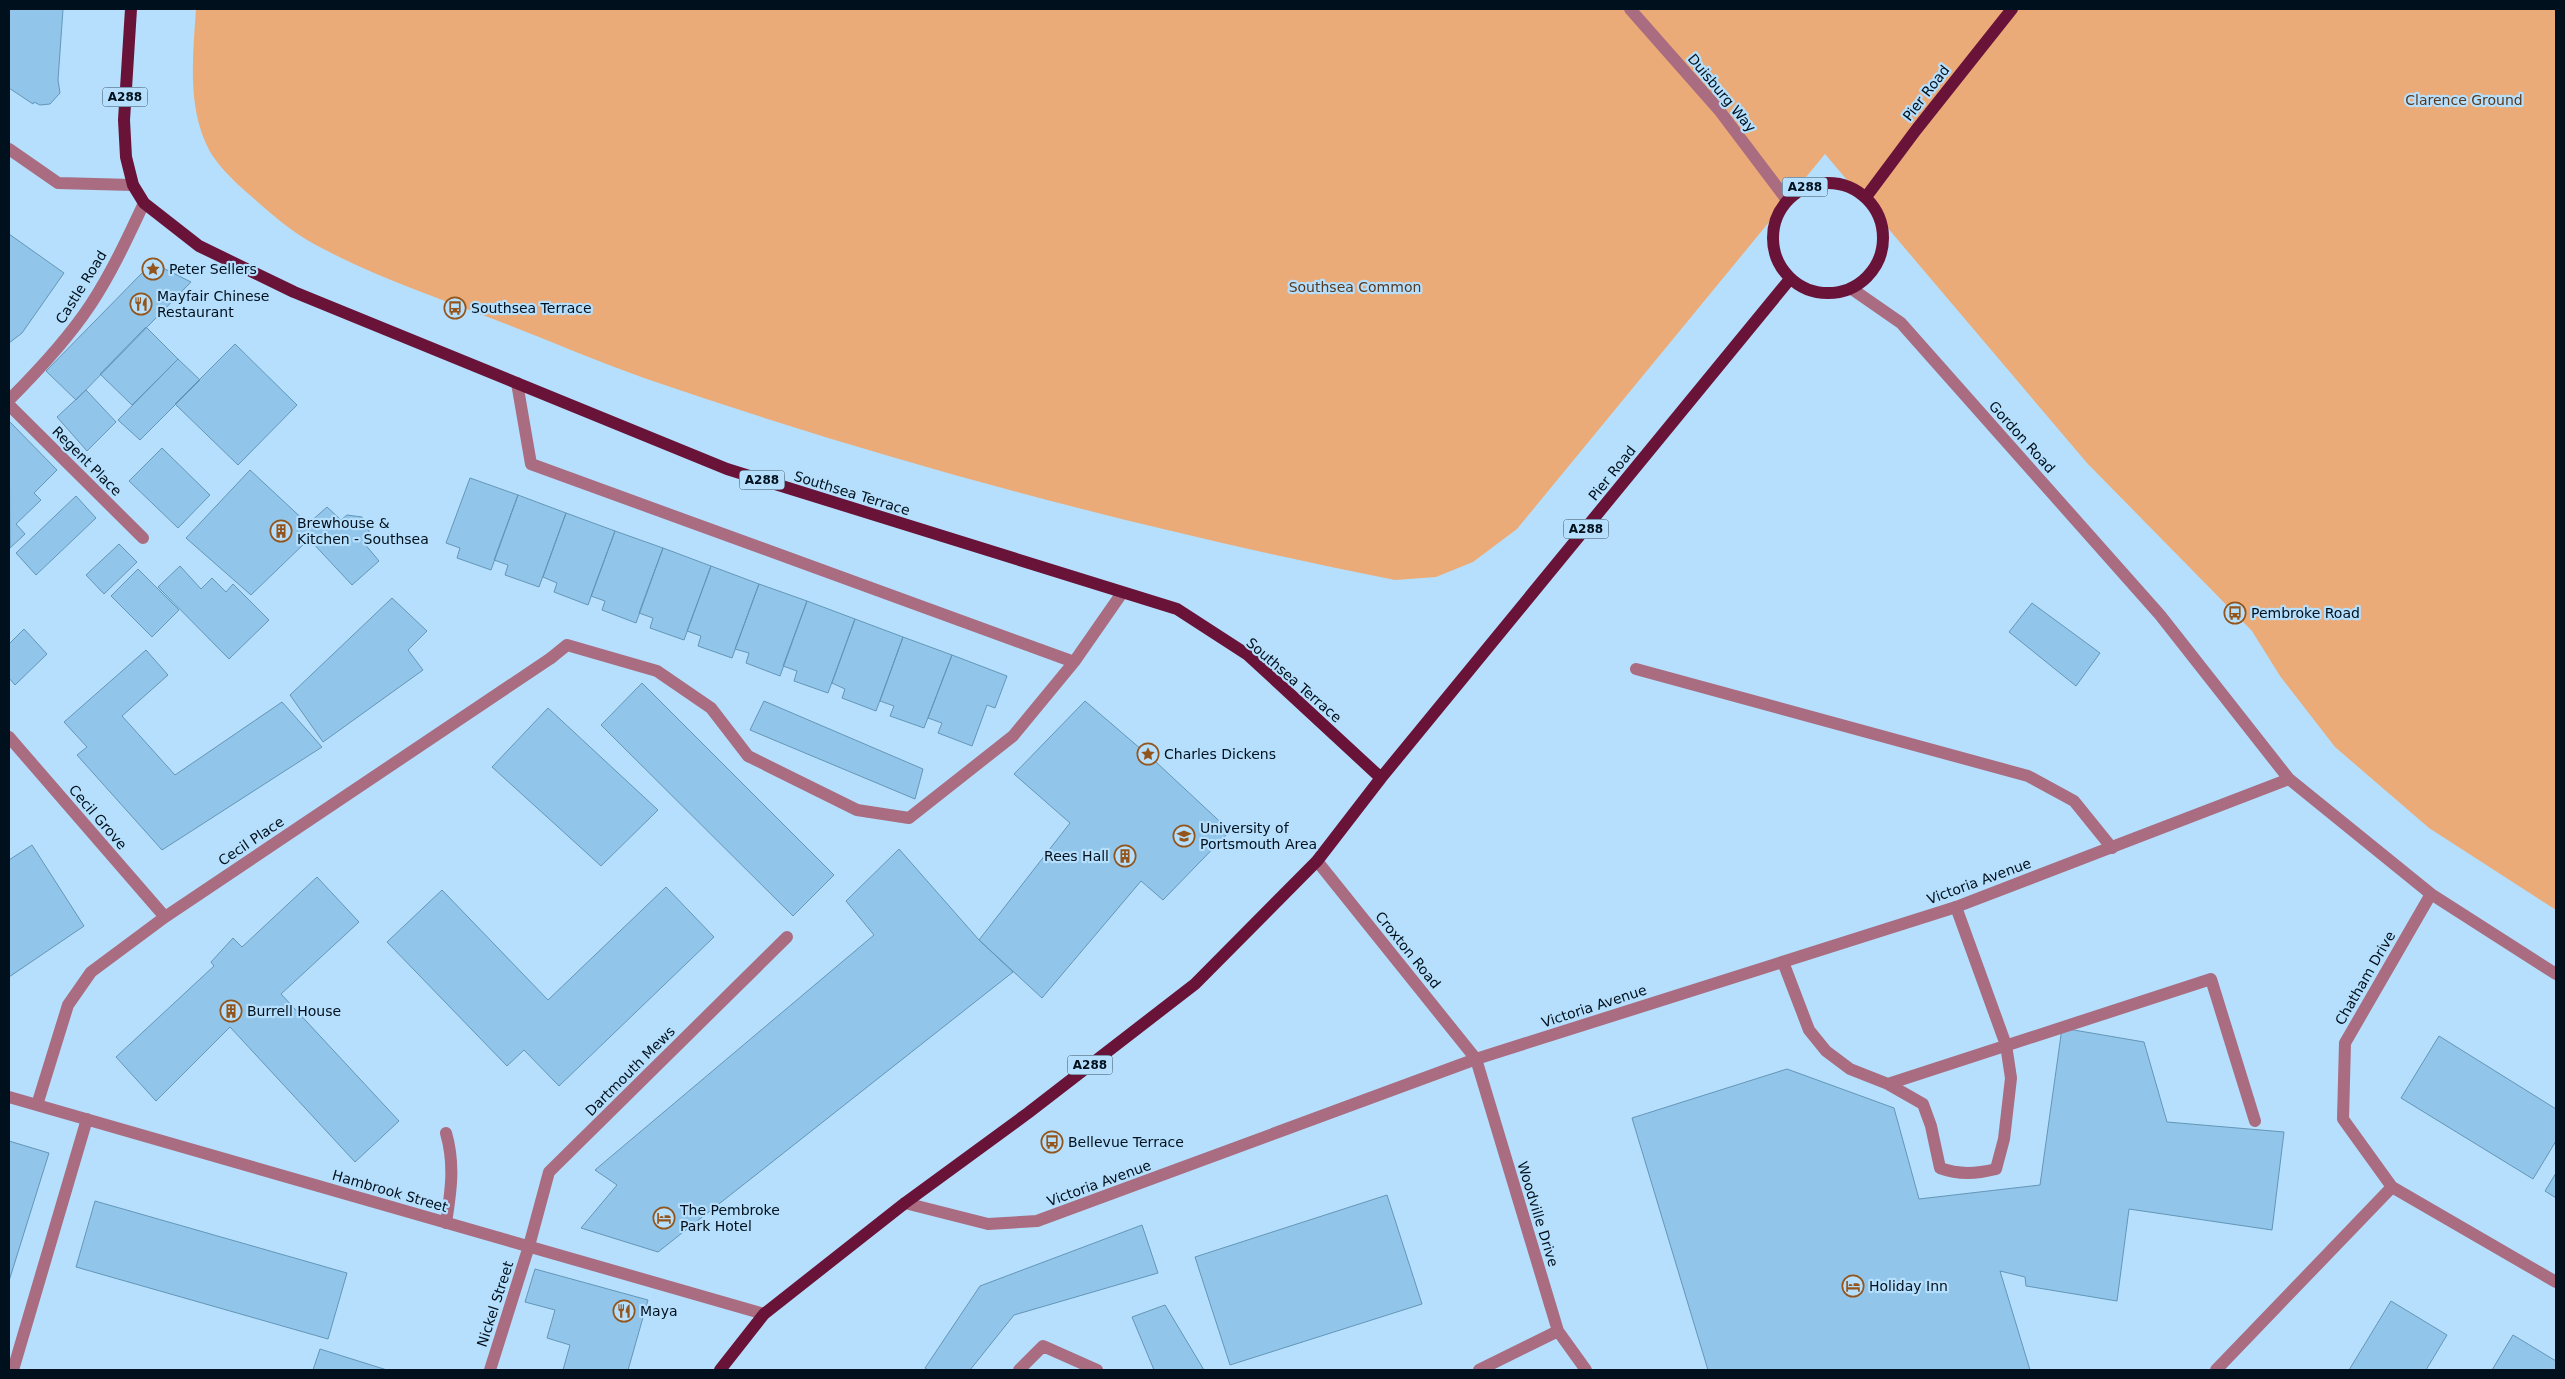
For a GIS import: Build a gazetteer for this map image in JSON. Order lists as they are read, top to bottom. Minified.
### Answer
{"streets":{"main road":["Pier Road","A288","Southsea Terrace"],"street":["Duisburg Way","Castle Road","Gordon Road","Regent Place","Cecil Grove","Cecil Place","Victoria Avenue","Croxton Road","Chatham Drive","Dartmouth Mews","Hambrook Street","Woodville Drive","Nickel Street"]},"crossings":[["Duisburg Way","Pier Road"],["Duisburg Way","A288"],["Duisburg Way","Gordon Road"],["Pier Road","A288"],["Pier Road","Gordon Road"],["Pier Road","Southsea Terrace"],["A288","Gordon Road"],["A288","Southsea Terrace"],["A288","Victoria Avenue"],["A288","Croxton Road"],["A288","Hambrook Street"],["Castle Road","Southsea Terrace"],["Gordon Road","Victoria Avenue"],["Cecil Grove","Cecil Place"],["Cecil Place","Hambrook Street"],["Victoria Avenue","Croxton Road"],["Victoria Avenue","Woodville Drive"],["Croxton Road","Woodville Drive"],["Dartmouth Mews","Hambrook Street"],["Dartmouth Mews","Nickel Street"],["Hambrook Street","Nickel Street"]],"parks":["Clarence Ground","Southsea Common"],"places":{"place":["Peter Sellers","Charles Dickens"],"restaurant":["Mayfair Chinese Restaurant","Maya"],"bus stop":["Southsea Terrace","Pembroke Road","Bellevue Terrace"],"building":["Brewhouse & Kitchen - Southsea","Rees Hall","Burrell House"],"school or university":["University of Portsmouth Area"],"hotel":["The Pembroke Park Hotel","Holiday Inn"]}}
